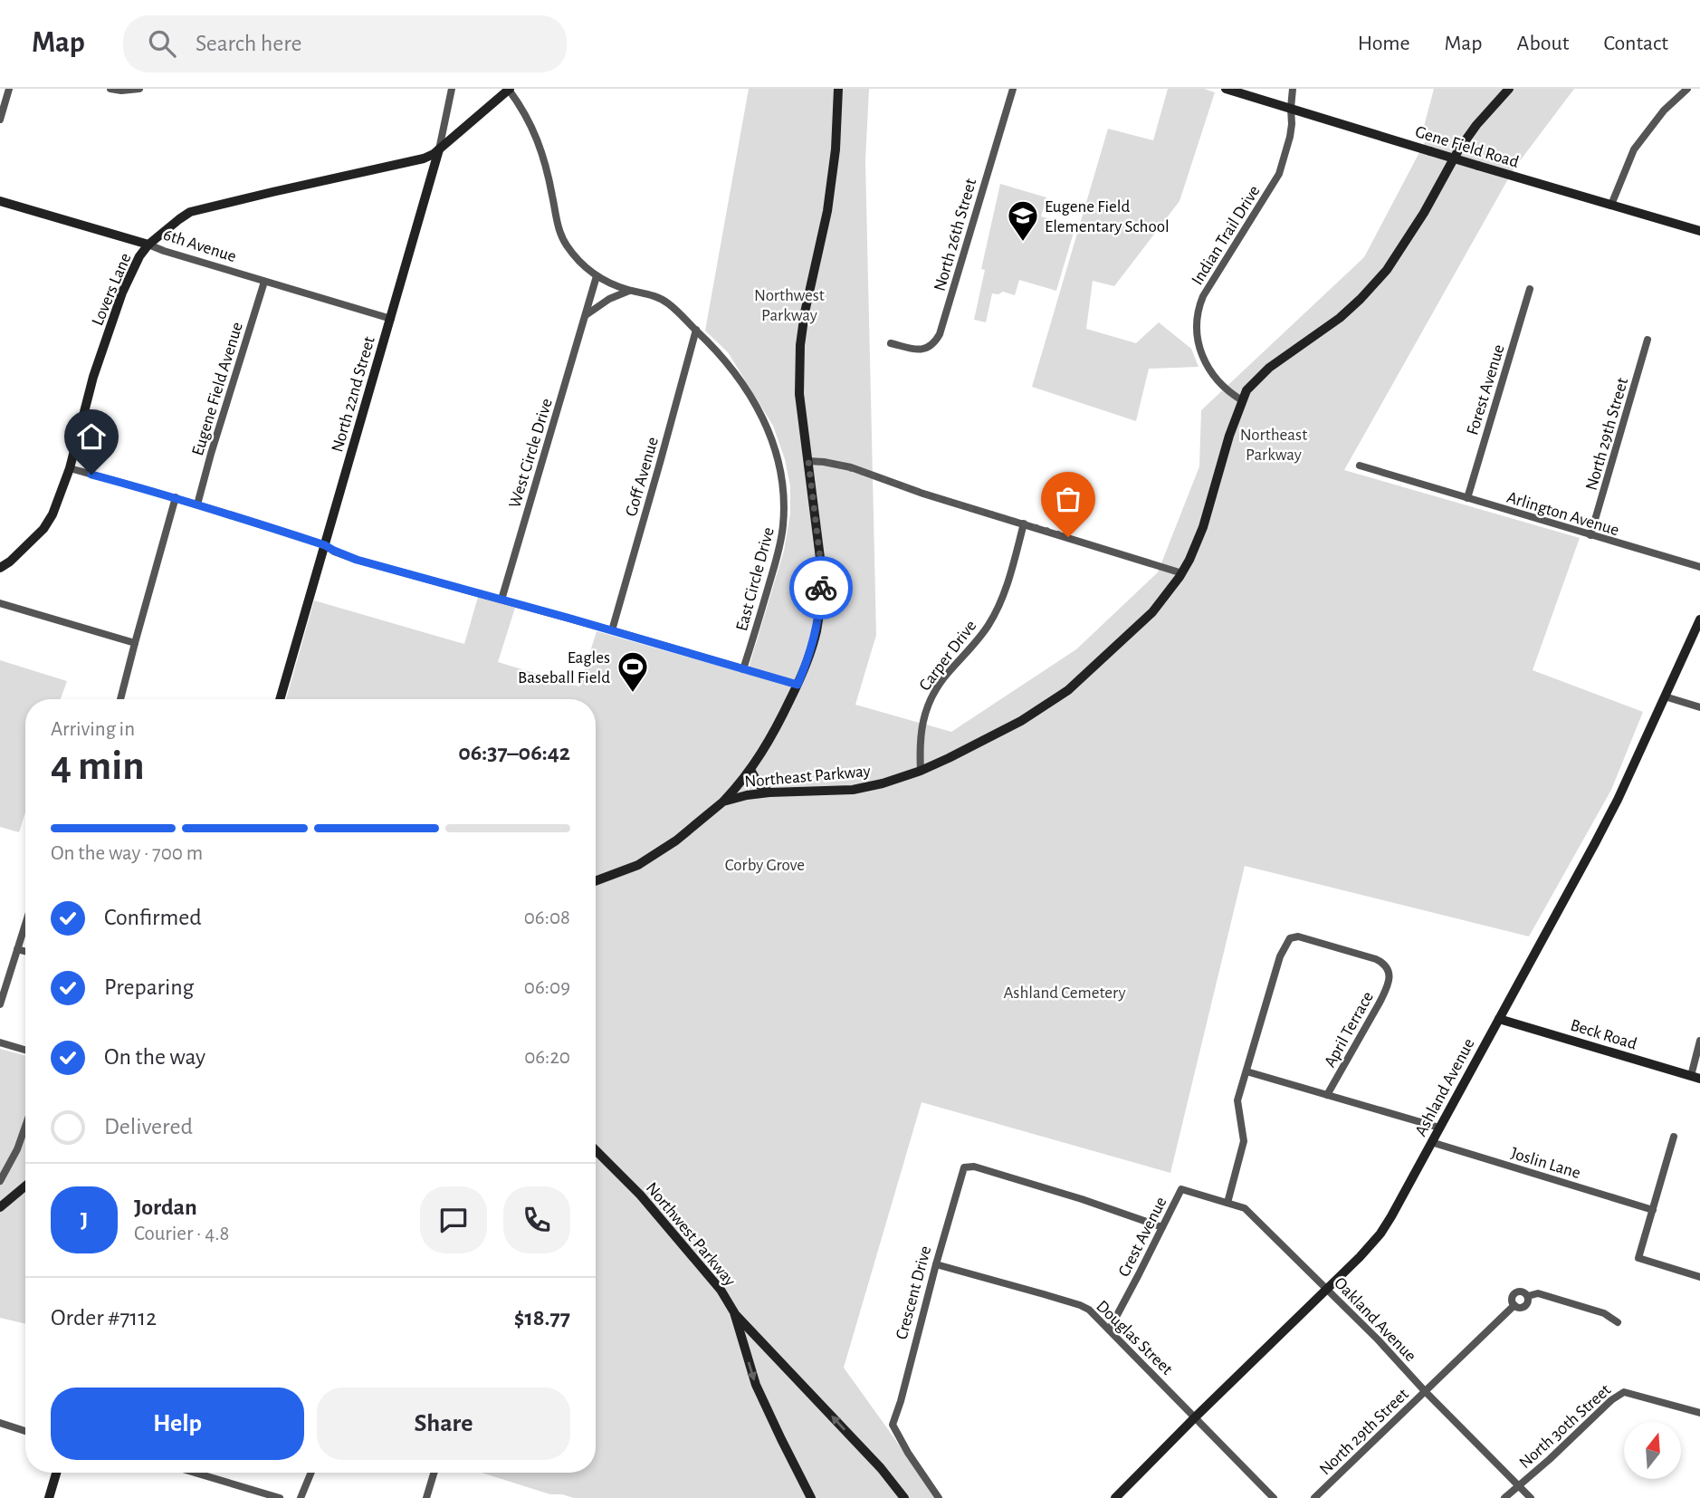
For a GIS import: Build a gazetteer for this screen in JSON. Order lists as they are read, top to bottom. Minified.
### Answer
{"streets":{"street":["Gene Field Road","North 26th Street","Indian Trail Drive","6th Avenue","Lovers Lane","Eugene Field Avenue","Forest Avenue","North 22nd Street","North 29th Street","West Circle Drive","Goff Avenue","Arlington Avenue","East Circle Drive","Carper Drive","Northeast Parkway","April Terrace","Beck Road","Ashland Avenue","Joslin Lane","Northwest Parkway","Crest Avenue","Crescent Drive","Oakland Avenue","Douglas Street","North 30th Street"]},"crossings":[["Gene Field Road","Indian Trail Drive"],["Indian Trail Drive","Northeast Parkway"],["6th Avenue","Lovers Lane"],["6th Avenue","Eugene Field Avenue"],["6th Avenue","North 22nd Street"],["Lovers Lane","North 22nd Street"],["Forest Avenue","Arlington Avenue"],["North 29th Street","Arlington Avenue"],["North 29th Street","Oakland Avenue"],["West Circle Drive","East Circle Drive"],["Goff Avenue","East Circle Drive"],["Carper Drive","Northeast Parkway"],["Beck Road","Ashland Avenue"],["Ashland Avenue","Joslin Lane"],["Ashland Avenue","Oakland Avenue"],["Ashland Avenue","Douglas Street"],["Crest Avenue","Crescent Drive"],["Crest Avenue","Oakland Avenue"],["Crest Avenue","Douglas Street"],["Crescent Drive","Douglas Street"],["Oakland Avenue","North 30th Street"]],"parks":["Northwest Parkway","Northeast Parkway","Corby Grove","Ashland Cemetery"],"places":{"school or university":["Eugene Field Elementary School"],"sports":["Eagles Baseball Field"]},"north":"top","page":{"header":"Map","search":"Search here","nav":["Home","Map","About","Contact"],"heading":["4 min","Arriving in","06:37–06:42"],"panel":["Jordan","Courier · 4.8","Order #7112","$18.77"],"bar":"On the way · 700 m","list":[["Confirmed","06:08"],["Preparing","06:09"],["On the way","06:20"],"Delivered"],"round":"J","buttons":["Help","Share"]}}
